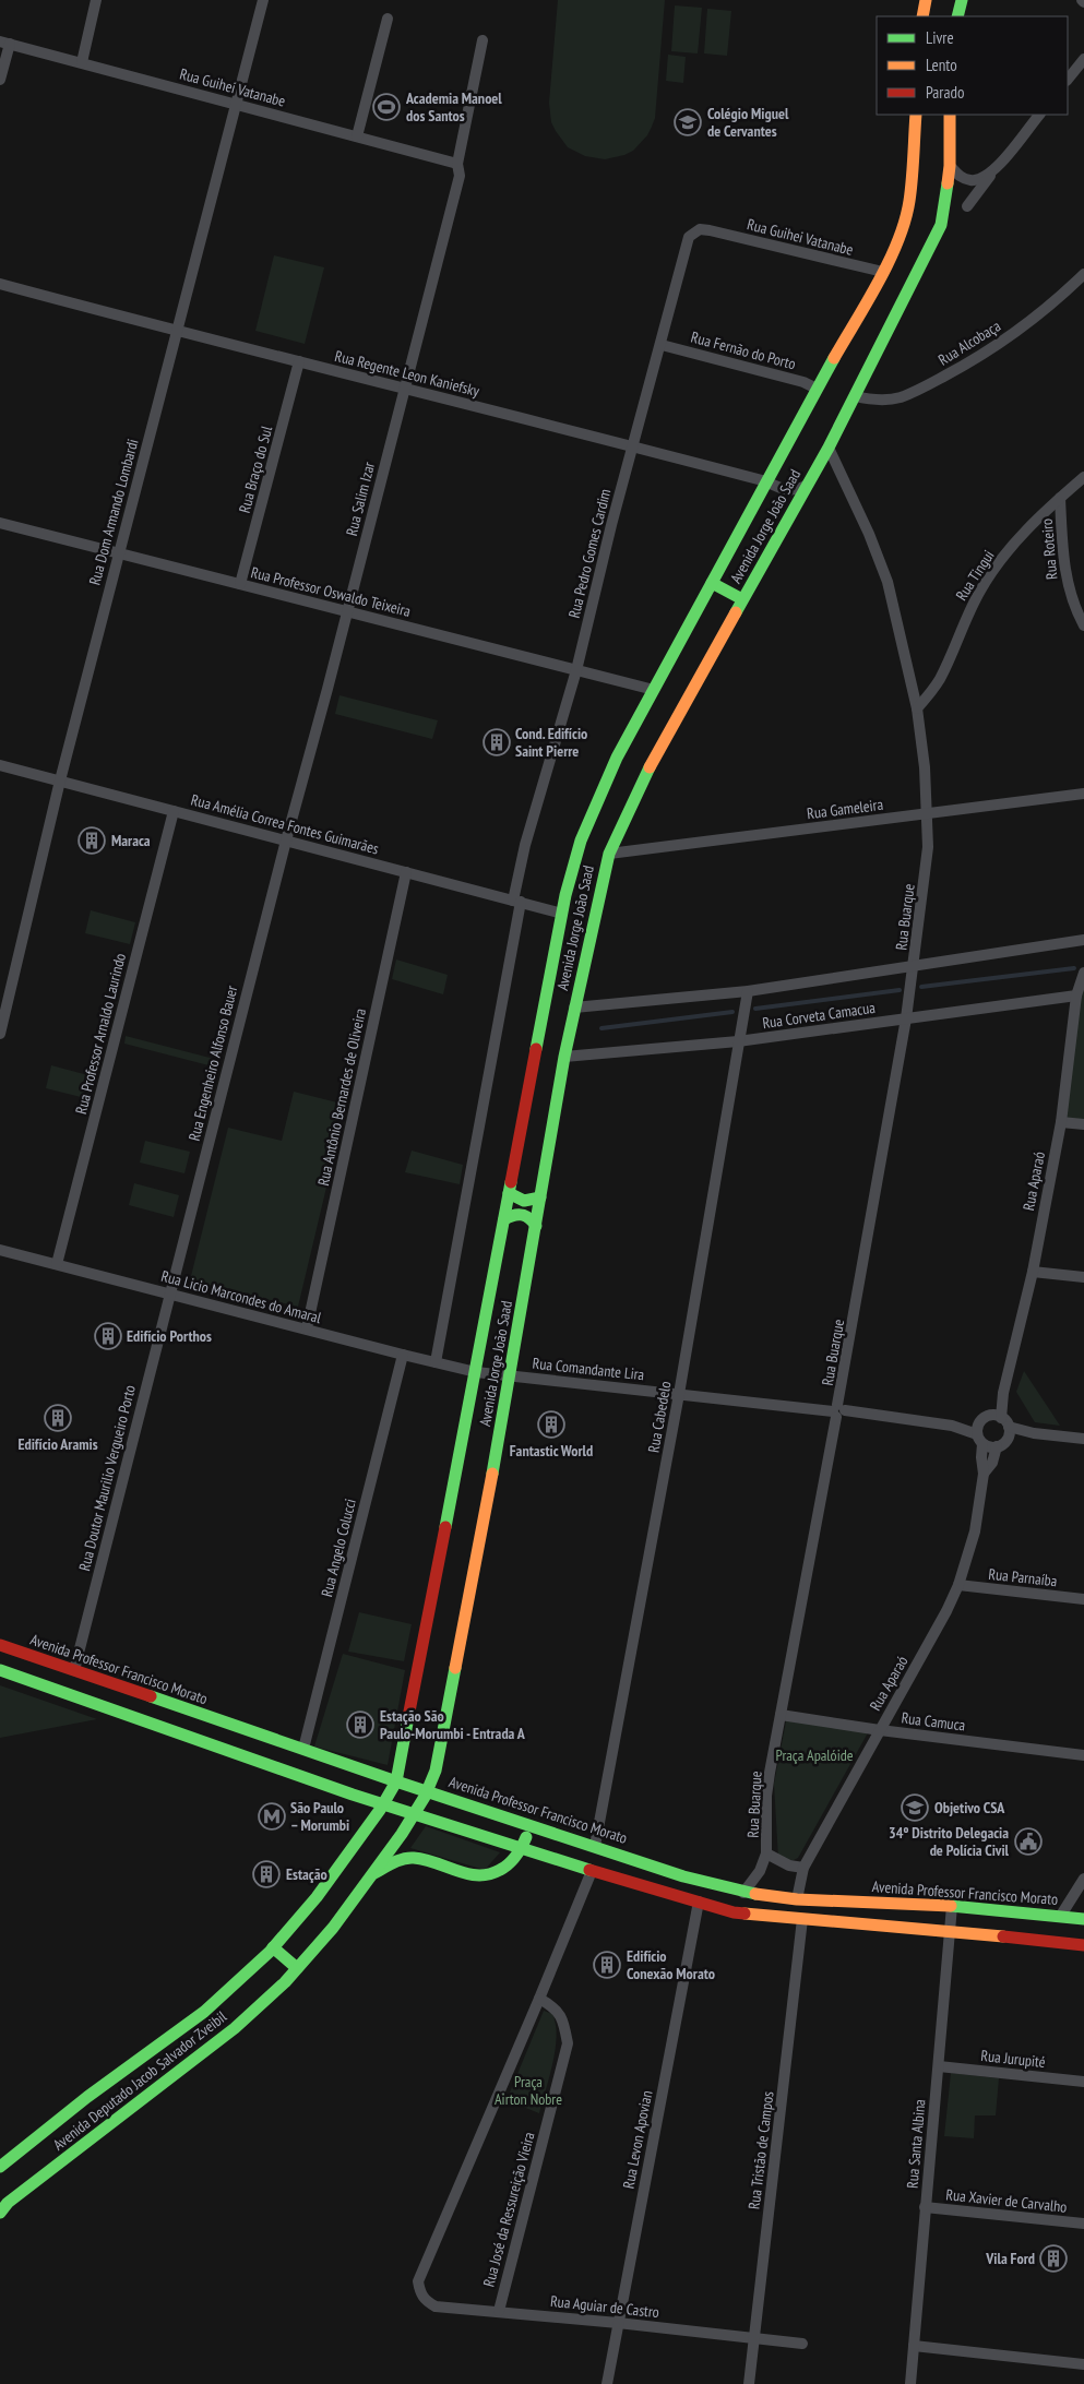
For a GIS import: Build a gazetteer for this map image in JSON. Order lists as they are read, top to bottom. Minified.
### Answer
{"streets":{"main road":["Avenida Jorge João Saad","Avenida Professor Francisco Morato","Avenida Deputado Jacob Salvador Zveibil"],"street":["Rua Guihei Vatanabe","Rua Alcobaça","Rua Fernão do Porto","Rua Regente Leon Kaniefsky","Rua Braço do Sul","Rua Salim Izar","Rua Dom Armando Lombardi","Rua Roteiro","Rua Pedro Gomes Cardim","Rua Tingui","Rua Professor Oswaldo Teixeira","Rua Gameleira","Rua Amélia Correa Fontes Guimarães","Rua Buarque","Rua Corveta Camacua","Rua Professor Arnaldo Laurindo","Rua Engenheiro Alfonso Bauer","Rua Antônio Bernardes de Oliveira","Rua Aparaó","Rua Licio Marcondes do Amaral","Rua Comandante Lira","Rua Cabedelo","Rua Doutor Maurilio Vergueiro Porto","Rua Angelo Colucci","Rua Parnaíba","Rua Camuca","Rua Jurupité","Rua Levon Apovian","Rua Santa Albina","Rua Tristão de Campos","Rua Xavier de Carvalho","Rua José da Ressureição Vieira","Rua Aguiar de Castro"]},"crossings":[["Rua Guihei Vatanabe","Rua Salim Izar"],["Rua Guihei Vatanabe","Rua Dom Armando Lombardi"],["Rua Guihei Vatanabe","Avenida Jorge João Saad"],["Rua Guihei Vatanabe","Rua Pedro Gomes Cardim"],["Rua Alcobaça","Avenida Jorge João Saad"],["Rua Fernão do Porto","Avenida Jorge João Saad"],["Rua Fernão do Porto","Rua Pedro Gomes Cardim"],["Rua Regente Leon Kaniefsky","Rua Braço do Sul"],["Rua Regente Leon Kaniefsky","Rua Salim Izar"],["Rua Regente Leon Kaniefsky","Rua Dom Armando Lombardi"],["Rua Regente Leon Kaniefsky","Avenida Jorge João Saad"],["Rua Regente Leon Kaniefsky","Rua Pedro Gomes Cardim"],["Rua Braço do Sul","Rua Professor Oswaldo Teixeira"],["Rua Salim Izar","Rua Professor Oswaldo Teixeira"],["Rua Salim Izar","Rua Amélia Correa Fontes Guimarães"],["Rua Salim Izar","Rua Engenheiro Alfonso Bauer"],["Rua Dom Armando Lombardi","Rua Professor Oswaldo Teixeira"],["Rua Dom Armando Lombardi","Rua Amélia Correa Fontes Guimarães"],["Avenida Jorge João Saad","Rua Professor Oswaldo Teixeira"],["Avenida Jorge João Saad","Rua Gameleira"],["Avenida Jorge João Saad","Rua Amélia Correa Fontes Guimarães"],["Avenida Jorge João Saad","Rua Buarque"],["Avenida Jorge João Saad","Rua Corveta Camacua"],["Avenida Jorge João Saad","Rua Licio Marcondes do Amaral"],["Avenida Jorge João Saad","Rua Comandante Lira"],["Avenida Jorge João Saad","Avenida Professor Francisco Morato"],["Avenida Jorge João Saad","Avenida Deputado Jacob Salvador Zveibil"],["Rua Roteiro","Rua Tingui"],["Rua Pedro Gomes Cardim","Rua Professor Oswaldo Teixeira"],["Rua Pedro Gomes Cardim","Rua Amélia Correa Fontes Guimarães"],["Rua Tingui","Rua Buarque"],["Rua Gameleira","Rua Buarque"],["Rua Amélia Correa Fontes Guimarães","Rua Professor Arnaldo Laurindo"],["Rua Amélia Correa Fontes Guimarães","Rua Engenheiro Alfonso Bauer"],["Rua Amélia Correa Fontes Guimarães","Rua Antônio Bernardes de Oliveira"],["Rua Buarque","Rua Corveta Camacua"],["Rua Buarque","Rua Comandante Lira"],["Rua Buarque","Avenida Professor Francisco Morato"],["Rua Buarque","Rua Camuca"],["Rua Corveta Camacua","Rua Aparaó"],["Rua Corveta Camacua","Rua Cabedelo"],["Rua Professor Arnaldo Laurindo","Rua Licio Marcondes do Amaral"],["Rua Engenheiro Alfonso Bauer","Rua Licio Marcondes do Amaral"],["Rua Engenheiro Alfonso Bauer","Rua Doutor Maurilio Vergueiro Porto"],["Rua Antônio Bernardes de Oliveira","Rua Licio Marcondes do Amaral"],["Rua Aparaó","Rua Comandante Lira"],["Rua Aparaó","Rua Parnaíba"],["Rua Aparaó","Avenida Professor Francisco Morato"],["Rua Aparaó","Rua Camuca"],["Rua Licio Marcondes do Amaral","Rua Comandante Lira"],["Rua Licio Marcondes do Amaral","Rua Doutor Maurilio Vergueiro Porto"],["Rua Licio Marcondes do Amaral","Rua Angelo Colucci"],["Rua Comandante Lira","Rua Cabedelo"],["Rua Cabedelo","Avenida Professor Francisco Morato"],["Rua Doutor Maurilio Vergueiro Porto","Avenida Professor Francisco Morato"],["Rua Angelo Colucci","Avenida Professor Francisco Morato"],["Avenida Professor Francisco Morato","Avenida Deputado Jacob Salvador Zveibil"],["Avenida Professor Francisco Morato","Rua Santa Albina"],["Rua Jurupité","Rua Santa Albina"],["Rua Levon Apovian","Rua Aguiar de Castro"],["Rua Santa Albina","Rua Xavier de Carvalho"],["Rua Tristão de Campos","Rua Aguiar de Castro"],["Rua José da Ressureição Vieira","Rua Aguiar de Castro"]],"parks":["Praça Apalóide","Praça Airton Nobre"],"places":{"sports":["Academia Manoel dos Santos"],"school or university":["Colégio Miguel de Cervantes","Objetivo CSA"],"building":["Cond. Edifício Saint Pierre","Maraca","Edifício Porthos","Edifício Aramis","Fantastic World","Estação São Paulo-Morumbi - Entrada A","Estação","Edifício Conexão Morato","Vila Ford"],"metro station":["São Paulo – Morumbi"],"public building":["34º Distrito Delegacia de Polícia Civil"]},"legend":["Livre","Lento","Parado"]}
